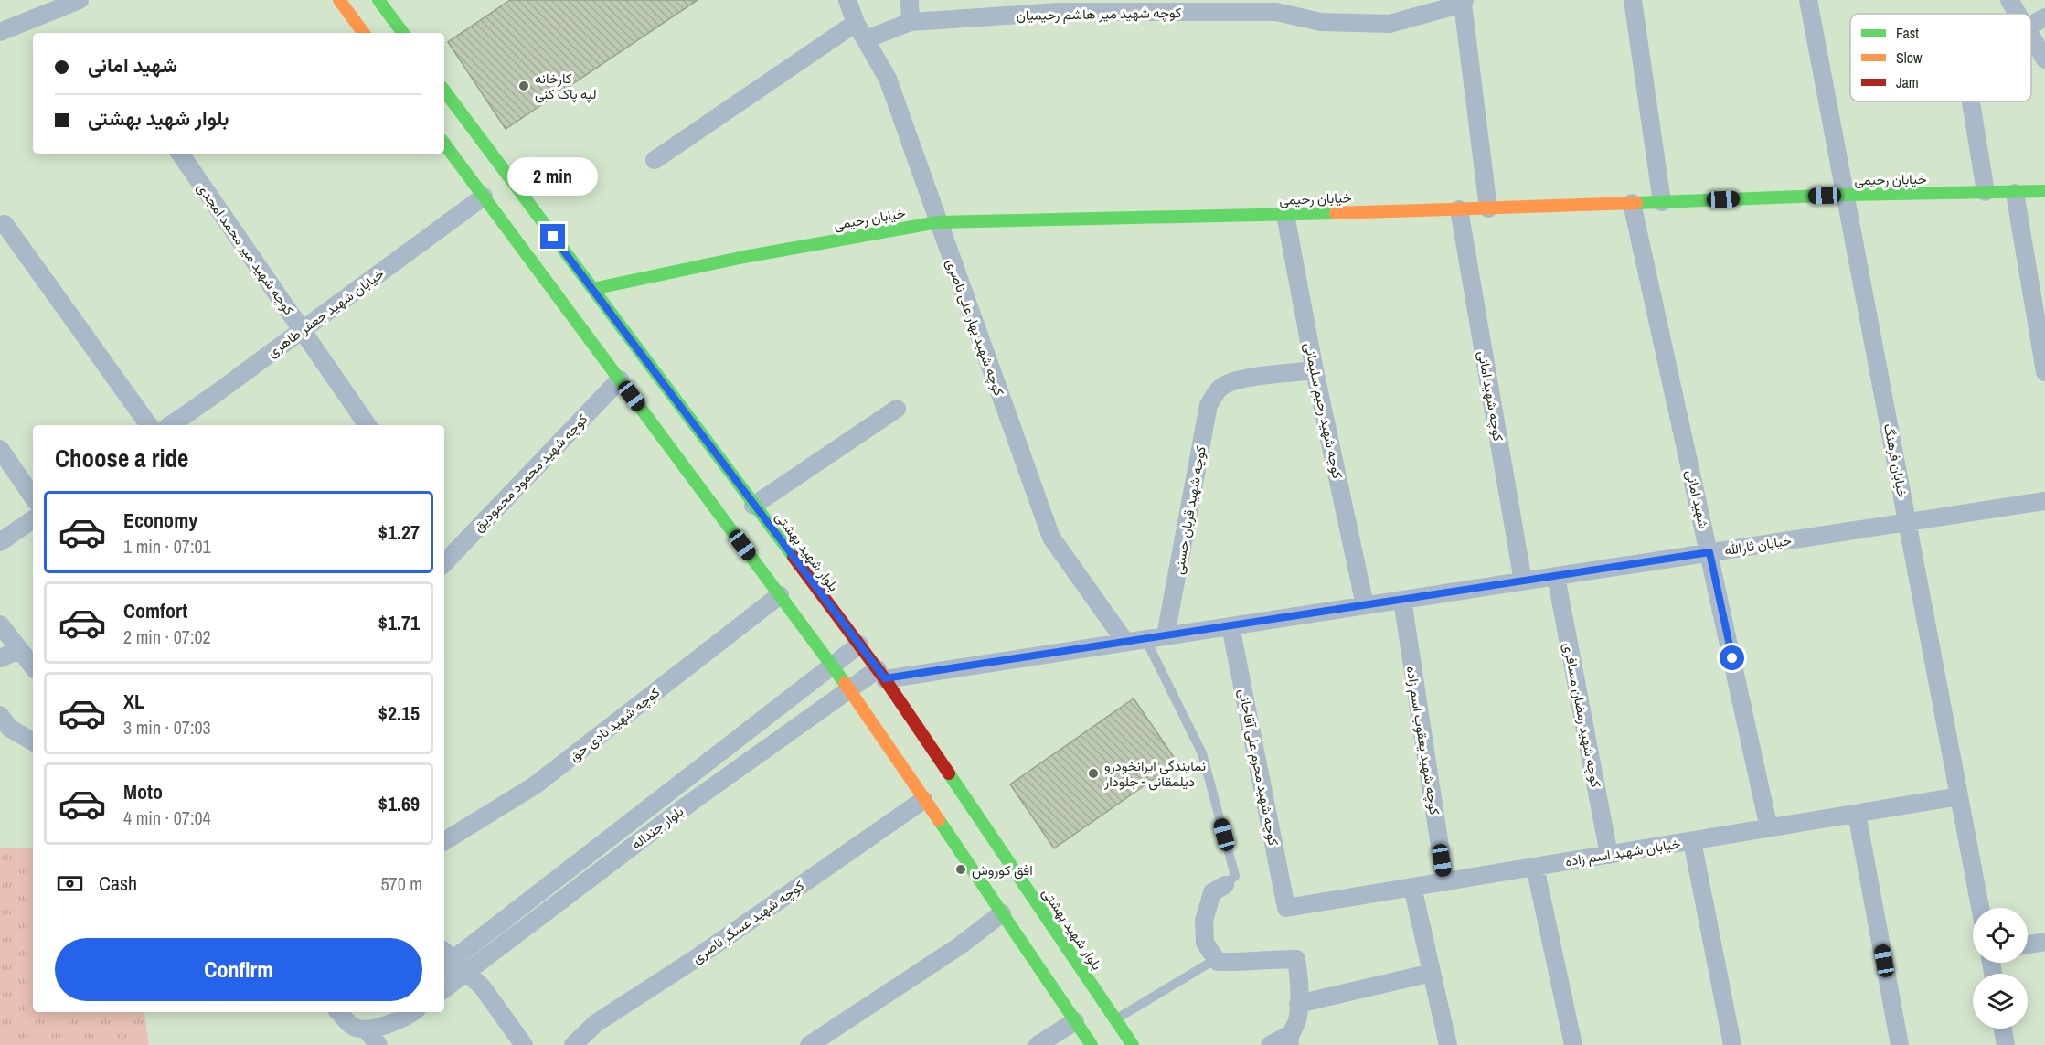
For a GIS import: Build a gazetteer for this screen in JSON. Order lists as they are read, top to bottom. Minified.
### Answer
{"streets":{"main road":["خیابان رحیمی","بلوار شهید بهشتی"],"street":["کوچه شهید میر هاشم رحیمیان","کوچه شهید میر محمد امجدی","خیابان شهید جعفر طاهری","کوچه شهید بهار علی ناصری","کوچه شهید امانی","کوچه شهید رحیم سلیمانی","خیابان فرهنگ","کوچه شهید محمود محمودیق","شهید امانی","کوچه شهید قربان حسنی","خیابان ثارالله","کوچه شهید رمضان مسافری","کوچه شهید نادی حق","کوچه شهید یعقوب اسم زاده","کوچه شهید محرم علی آقاجانی","بلوار جنداله","خیابان شهید اسم زاده","کوچه شهید عسگر ناصری"]},"crossings":[["کوچه شهید میر هاشم رحیمیان","کوچه شهید بهار علی ناصری"],["خیابان رحیمی","کوچه شهید بهار علی ناصری"],["خیابان رحیمی","کوچه شهید امانی"],["خیابان رحیمی","کوچه شهید رحیم سلیمانی"],["خیابان رحیمی","خیابان فرهنگ"],["خیابان رحیمی","شهید امانی"],["خیابان رحیمی","بلوار شهید بهشتی"],["کوچه شهید میر محمد امجدی","خیابان شهید جعفر طاهری"],["کوچه شهید بهار علی ناصری","خیابان ثارالله"],["کوچه شهید امانی","خیابان ثارالله"],["کوچه شهید رحیم سلیمانی","کوچه شهید قربان حسنی"],["کوچه شهید رحیم سلیمانی","خیابان ثارالله"],["خیابان فرهنگ","خیابان ثارالله"],["خیابان فرهنگ","خیابان شهید اسم زاده"],["شهید امانی","خیابان ثارالله"],["شهید امانی","خیابان شهید اسم زاده"],["کوچه شهید قربان حسنی","خیابان ثارالله"],["خیابان ثارالله","بلوار شهید بهشتی"],["خیابان ثارالله","کوچه شهید رمضان مسافری"],["خیابان ثارالله","کوچه شهید یعقوب اسم زاده"],["خیابان ثارالله","کوچه شهید محرم علی آقاجانی"],["خیابان ثارالله","بلوار جنداله"],["بلوار شهید بهشتی","بلوار جنداله"],["کوچه شهید رمضان مسافری","خیابان شهید اسم زاده"],["کوچه شهید یعقوب اسم زاده","خیابان شهید اسم زاده"],["کوچه شهید محرم علی آقاجانی","خیابان شهید اسم زاده"]],"places":["کارخانه لپه پاک کنی","نمایندگی ایرانخودرو دیلمقانی - جلودار","افق کوروش"],"legend":["Fast","Slow","Jam"],"page":{"banner":["شهید امانی","بلوار شهید بهشتی"],"bubble":"2 min","heading":"Choose a ride","list":[{"name":"Economy","note":"1 min · 07:01","value":"$1.27"},{"name":"Comfort","note":"2 min · 07:02","value":"$1.71"},{"name":"XL","note":"3 min · 07:03","value":"$2.15"},{"name":"Moto","note":"4 min · 07:04","value":"$1.69"}],"pay":["Cash","570 m"],"buttons":"Confirm"}}
